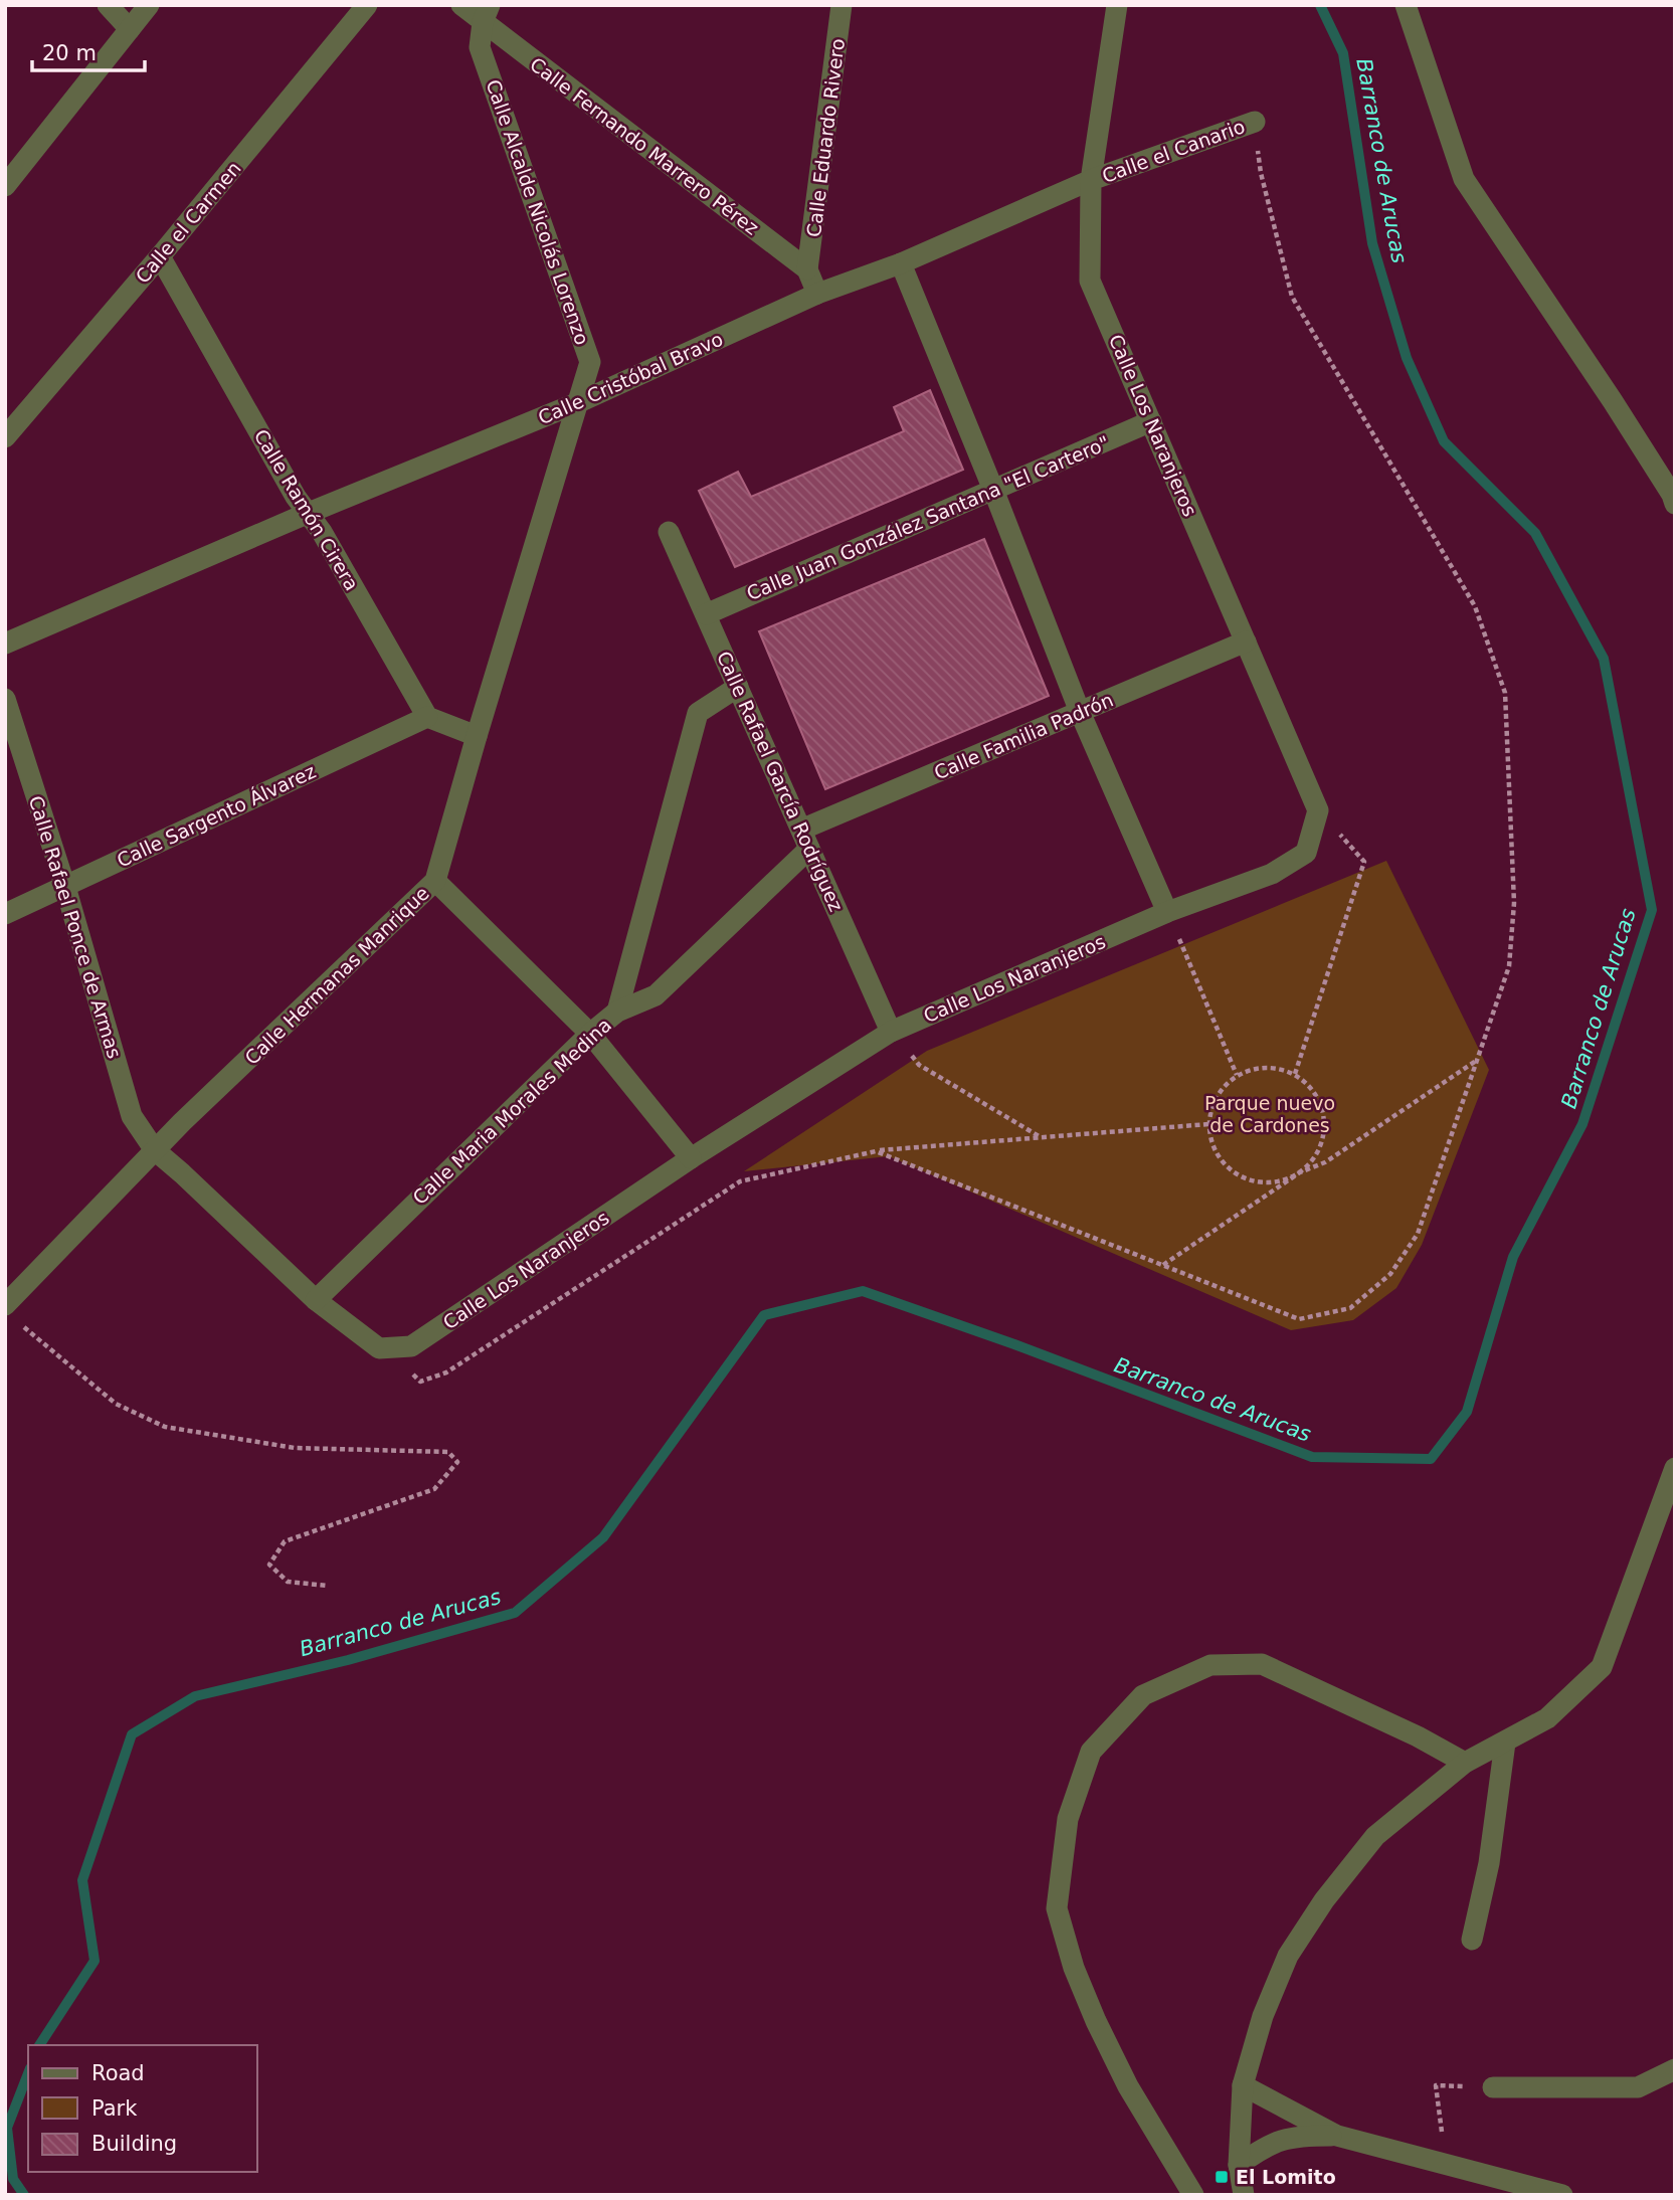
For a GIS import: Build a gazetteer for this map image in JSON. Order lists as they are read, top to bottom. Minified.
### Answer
{"streets":{"street":["Calle Eduardo Rivero","Calle Fernando Marrero Pérez","Calle el Canario","Calle Alcalde Nicolás Lorenzo","Calle el Carmen","Calle Cristóbal Bravo","Calle Los Naranjeros","Calle Ramón Cirera","Calle Juan González Santana \"El Cartero\"","Calle Familia Padrón","Calle Rafael García Rodríguez","Calle Sargento Álvarez","Calle Rafael Ponce de Armas","Calle Hermanas Manrique","Calle Maria Morales Medina"]},"crossings":[["Calle Eduardo Rivero","Calle Fernando Marrero Pérez"],["Calle Fernando Marrero Pérez","Calle Alcalde Nicolás Lorenzo"],["Calle el Canario","Calle Cristóbal Bravo"],["Calle el Canario","Calle Los Naranjeros"],["Calle Alcalde Nicolás Lorenzo","Calle Cristóbal Bravo"],["Calle Alcalde Nicolás Lorenzo","Calle Hermanas Manrique"],["Calle el Carmen","Calle Ramón Cirera"],["Calle Cristóbal Bravo","Calle Los Naranjeros"],["Calle Cristóbal Bravo","Calle Ramón Cirera"],["Calle Cristóbal Bravo","Calle Hermanas Manrique"],["Calle Los Naranjeros","Calle Juan González Santana \"El Cartero\""],["Calle Los Naranjeros","Calle Familia Padrón"],["Calle Los Naranjeros","Calle Rafael García Rodríguez"],["Calle Ramón Cirera","Calle Sargento Álvarez"],["Calle Juan González Santana \"El Cartero\"","Calle Rafael García Rodríguez"],["Calle Familia Padrón","Calle Rafael García Rodríguez"],["Calle Familia Padrón","Calle Maria Morales Medina"],["Calle Rafael García Rodríguez","Calle Maria Morales Medina"],["Calle Sargento Álvarez","Calle Rafael Ponce de Armas"],["Calle Rafael Ponce de Armas","Calle Hermanas Manrique"]],"water":["Barranco de Arucas"],"parks":["Parque nuevo de Cardones"],"places":{"transit":["El Lomito"]},"legend":["Road","Park","Building"],"scale_bar":"20 m"}
